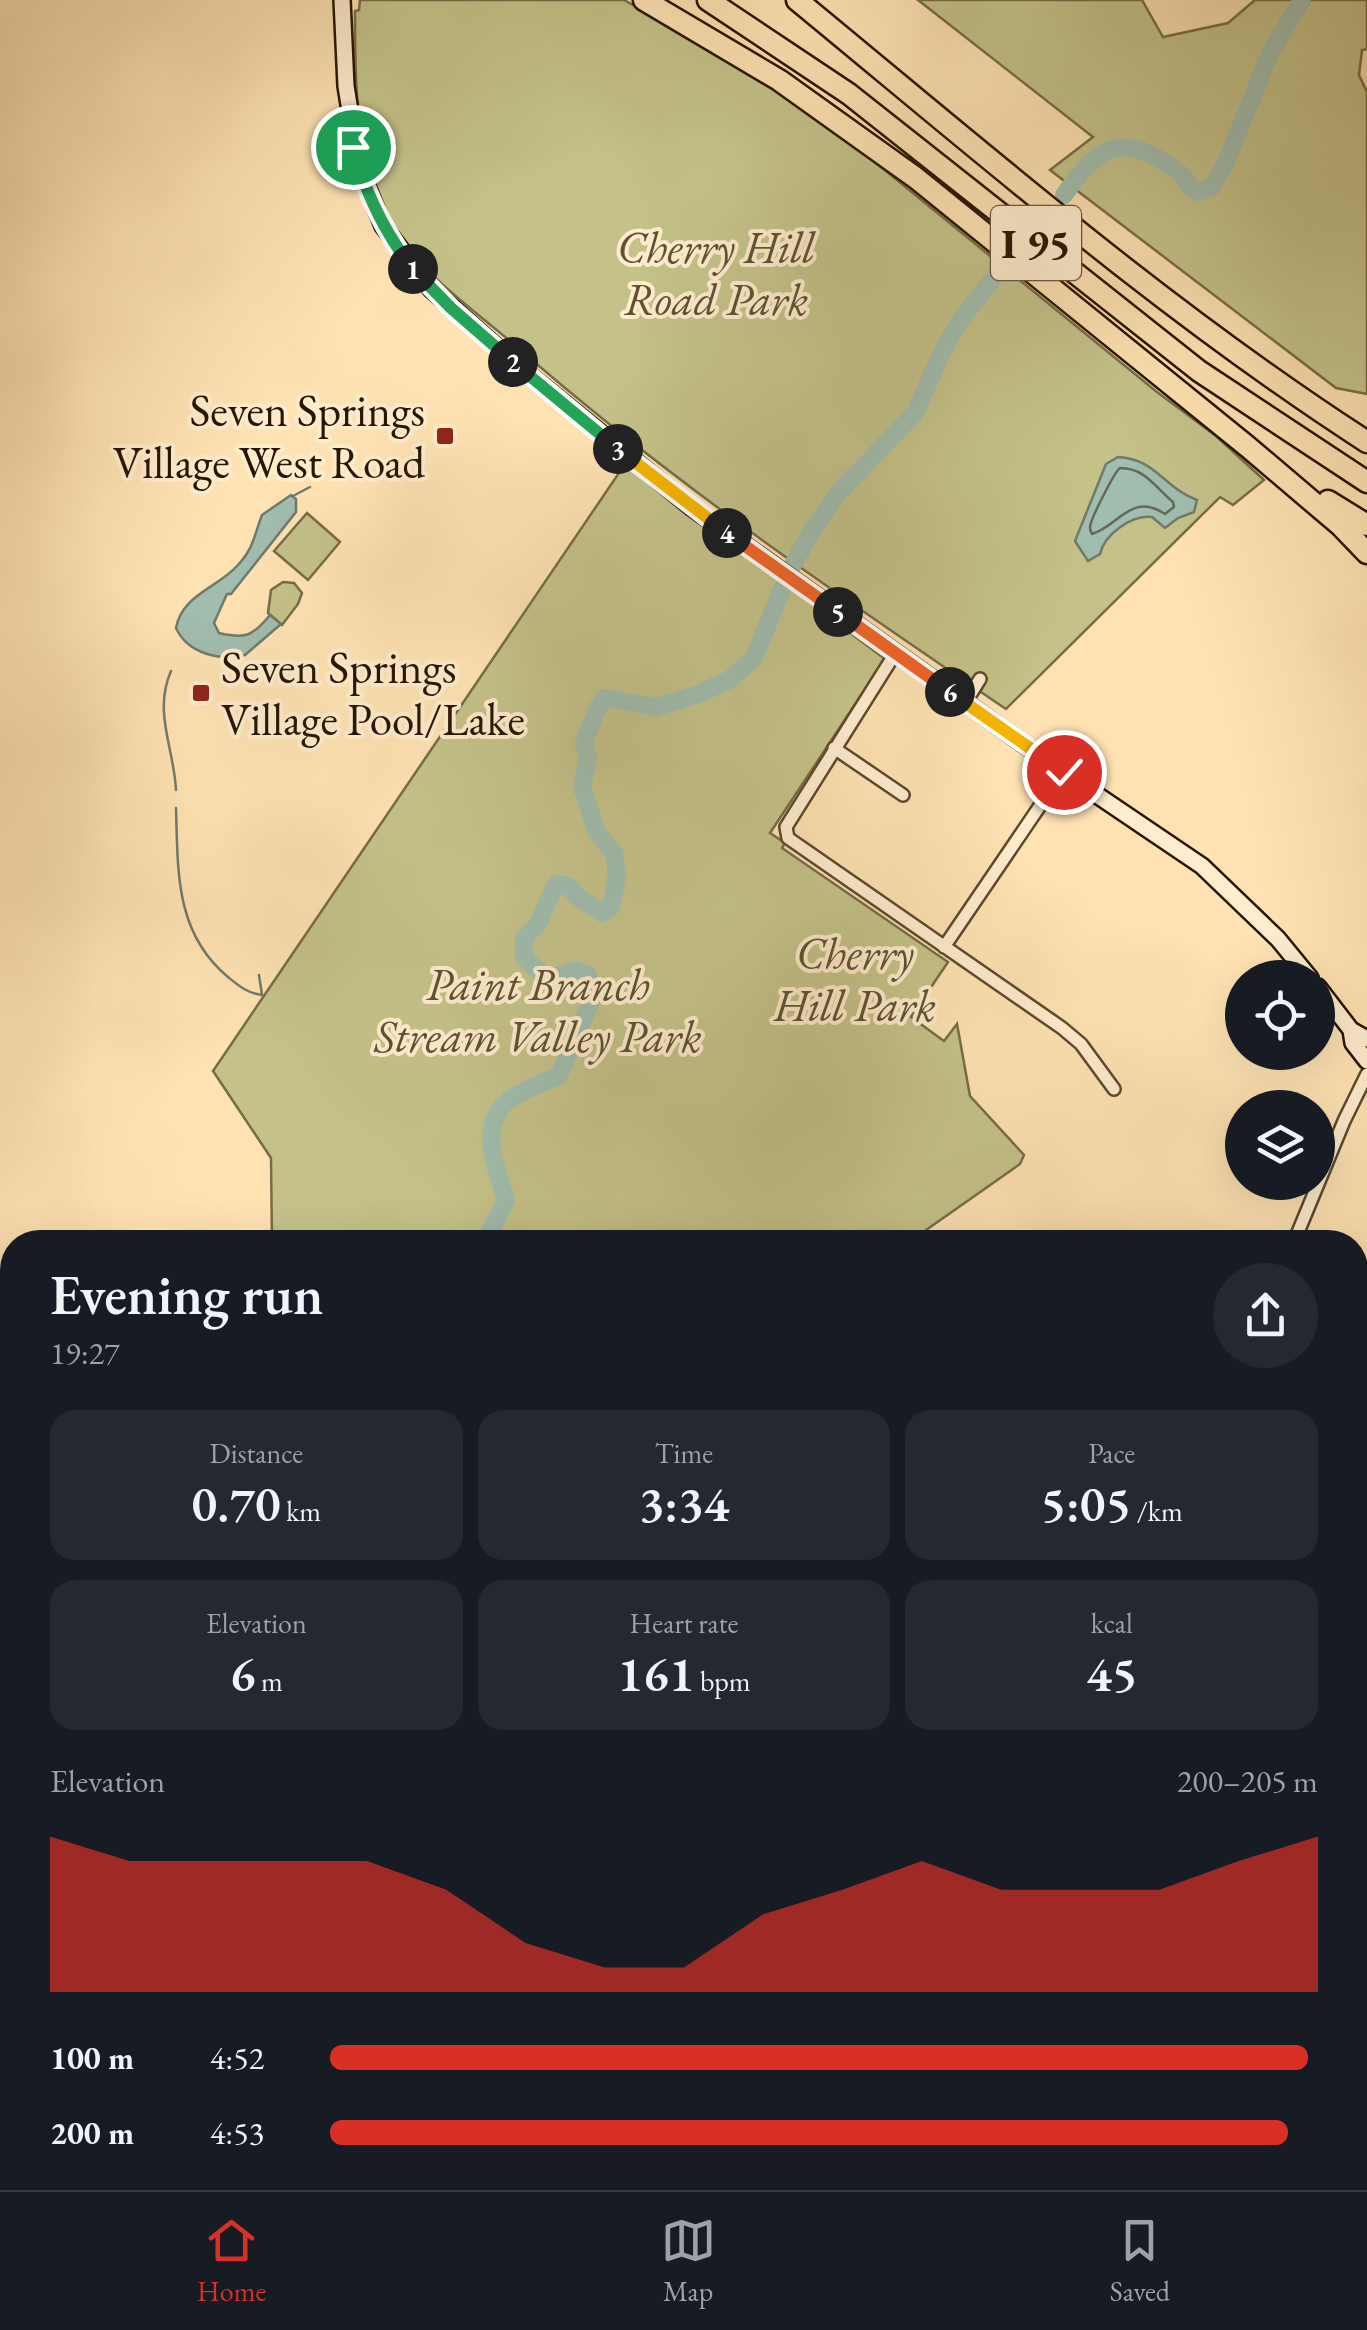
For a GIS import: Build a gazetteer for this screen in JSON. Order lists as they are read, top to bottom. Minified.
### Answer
{"streets":{"highway":["I 95"]},"parks":["Cherry Hill Road Park","Cherry Hill Park","Paint Branch Stream Valley Park"],"places":{"transit":["Seven Springs Village West Road","Seven Springs Village Pool/Lake"]},"page":{"pins":["1","2","3","4","5","6"],"heading":["Evening run","19:27"],"stats":[["Distance","0.70 km"],["Time","3:34"],["Pace","5:05 /km"],["Elevation","6 m"],["Heart rate","161 bpm"],["kcal","45"]],"chart":["Elevation","200–205 m"],"list":[{"name":"100 m","note":"4:52"},{"name":"200 m","note":"4:53"}],"tabs":["Home","Map","Saved"]}}
